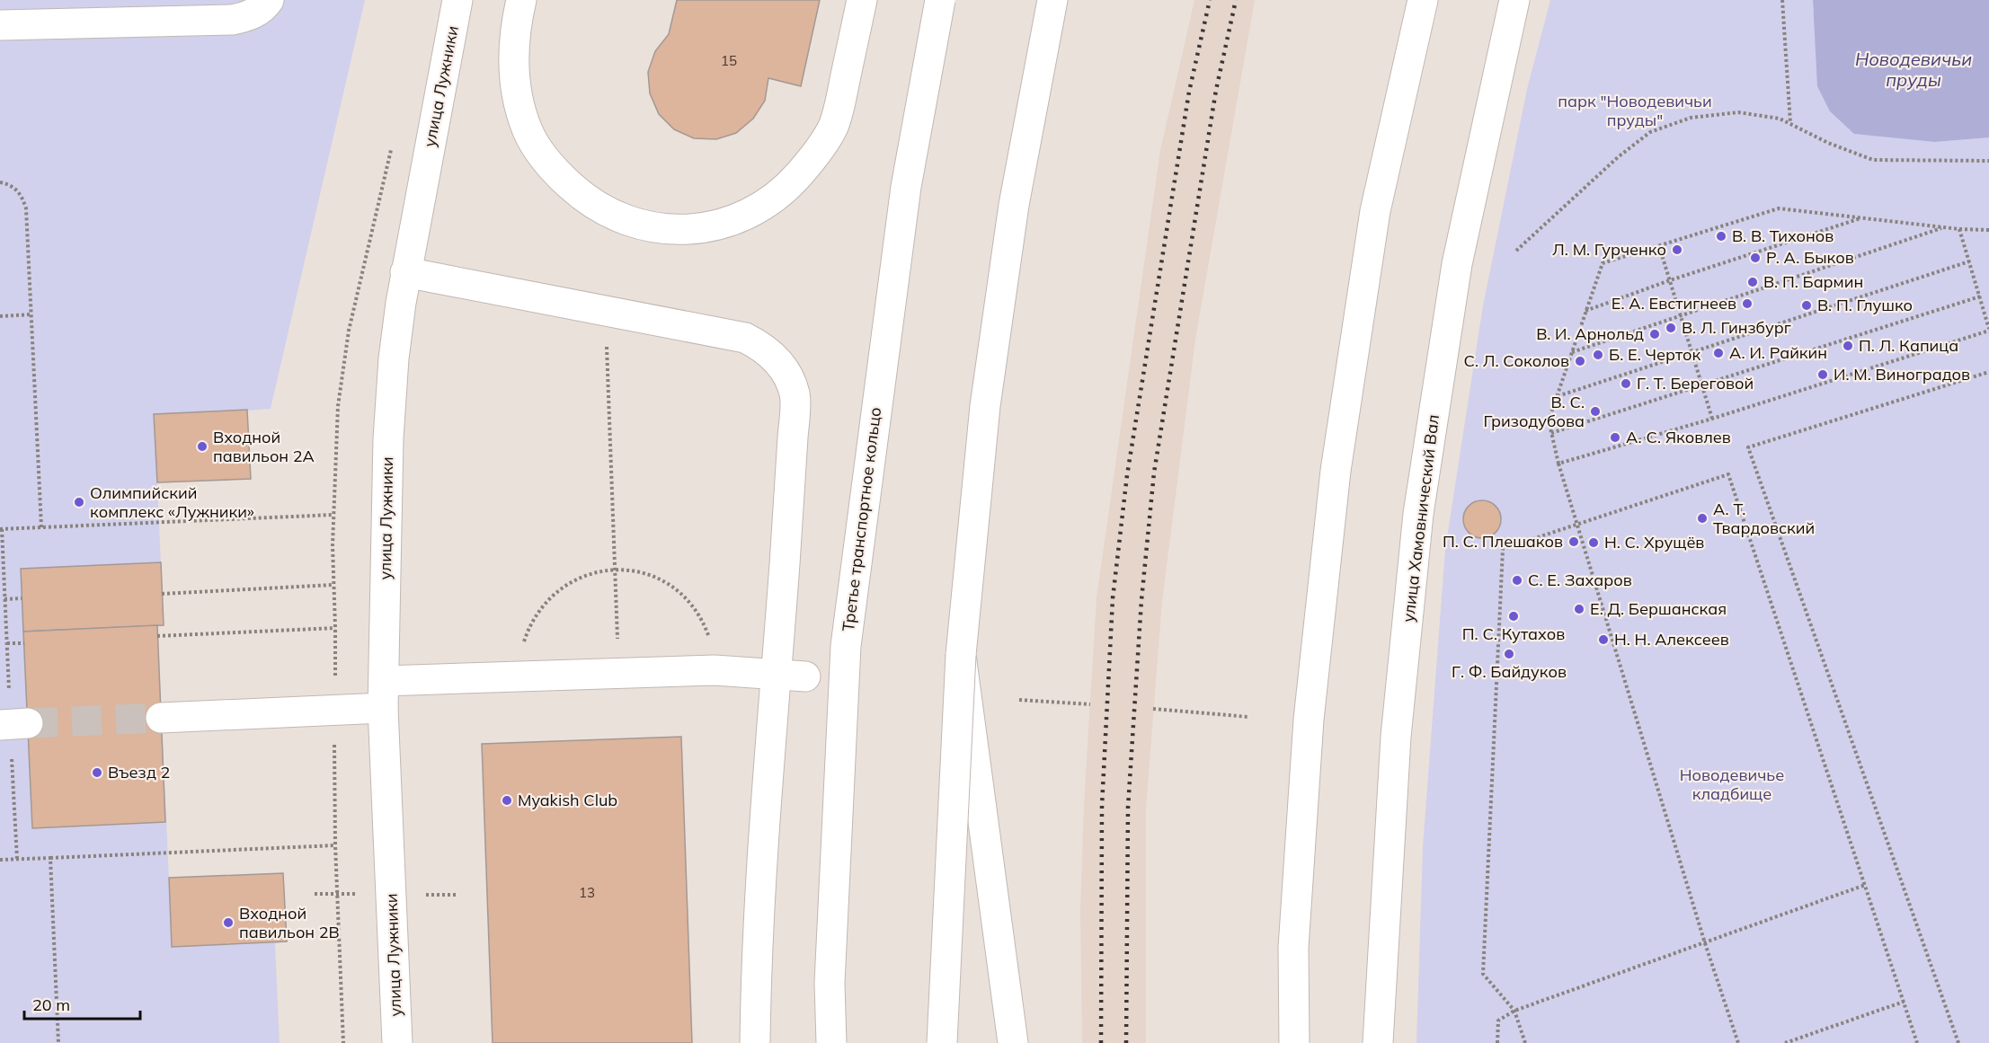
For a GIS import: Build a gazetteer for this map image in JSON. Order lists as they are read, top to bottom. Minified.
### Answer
{"streets":{"main road":["улица Лужники","улица Хамовнический Вал","Третье транспортное кольцо"]},"water":["Новодевичьи пруды"],"parks":["парк \"Новодевичьи пруды\"","Новодевичье кладбище"],"places":["В. В. Тихонов","Л. М. Гурченко","Р. А. Быков","В. П. Бармин","Е. А. Евстигнеев","В. П. Глушко","В. Л. Гинзбург","В. И. Арнольд","П. Л. Капица","А. И. Райкин","Б. Е. Черток","С. Л. Соколов","И. М. Виноградов","Г. Т. Береговой","В. С. Гризодубова","А. С. Яковлев","Входной павильон 2A","Олимпийский комплекс «Лужники»","А. Т. Твардовский","П. С. Плешаков","Н. С. Хрущёв","С. Е. Захаров","Е. Д. Бершанская","П. С. Кутахов","Н. Н. Алексеев","Г. Ф. Байдуков","Въезд 2","Myakish Club","Входной павильон 2B"],"house_numbers":["15","13"],"scale_bar":"20 m"}
